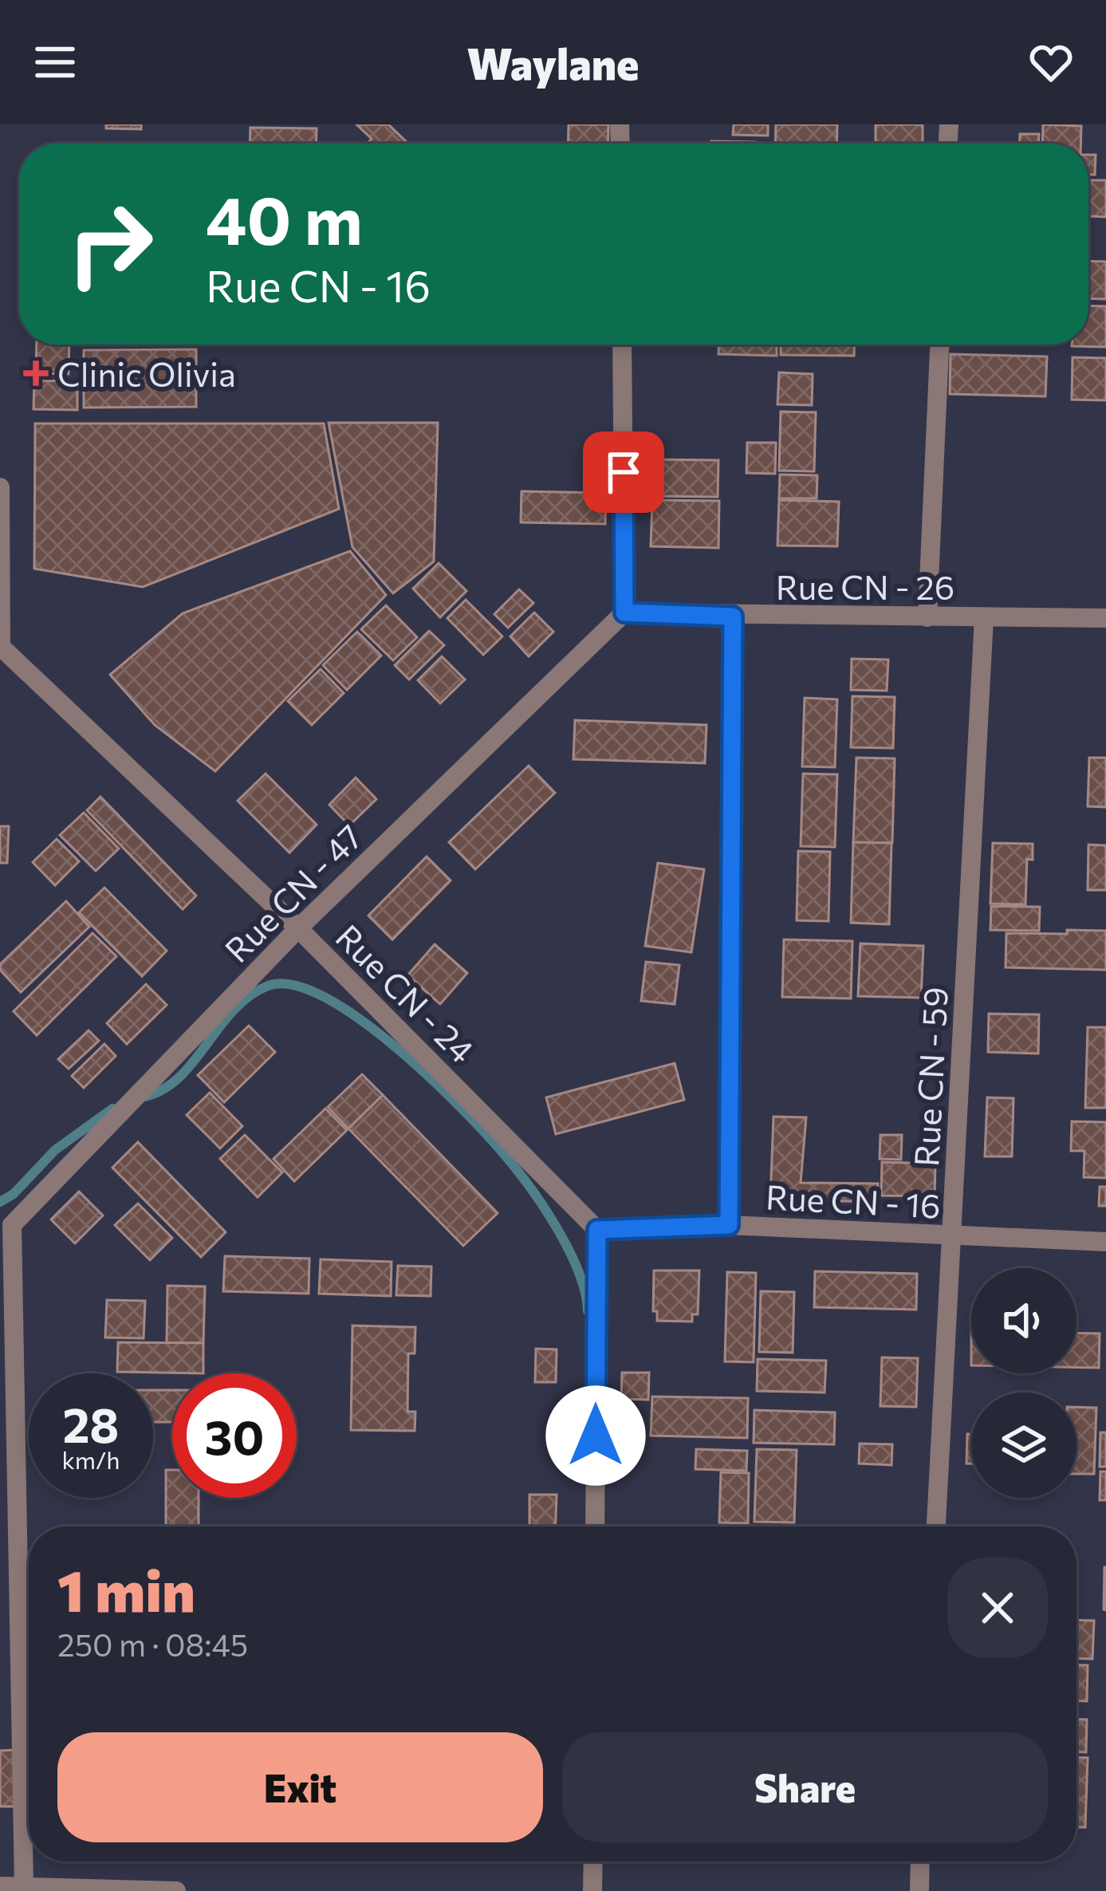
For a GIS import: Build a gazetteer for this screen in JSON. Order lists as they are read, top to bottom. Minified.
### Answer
{"streets":{"street":["Rue CN - 26","Rue CN - 47","Rue CN - 24","Rue CN - 59","Rue CN - 16"]},"crossings":[["Rue CN - 26","Rue CN - 47"],["Rue CN - 26","Rue CN - 59"],["Rue CN - 47","Rue CN - 24"],["Rue CN - 24","Rue CN - 16"],["Rue CN - 59","Rue CN - 16"]],"places":{"health":["Clinic Olivia"]},"page":{"header":"Waylane","turn":["40 m","Rue CN - 16"],"speed":"28 km/h","limit":"30","heading":["1 min","250 m · 08:45"],"buttons":["Exit","Share"]}}
